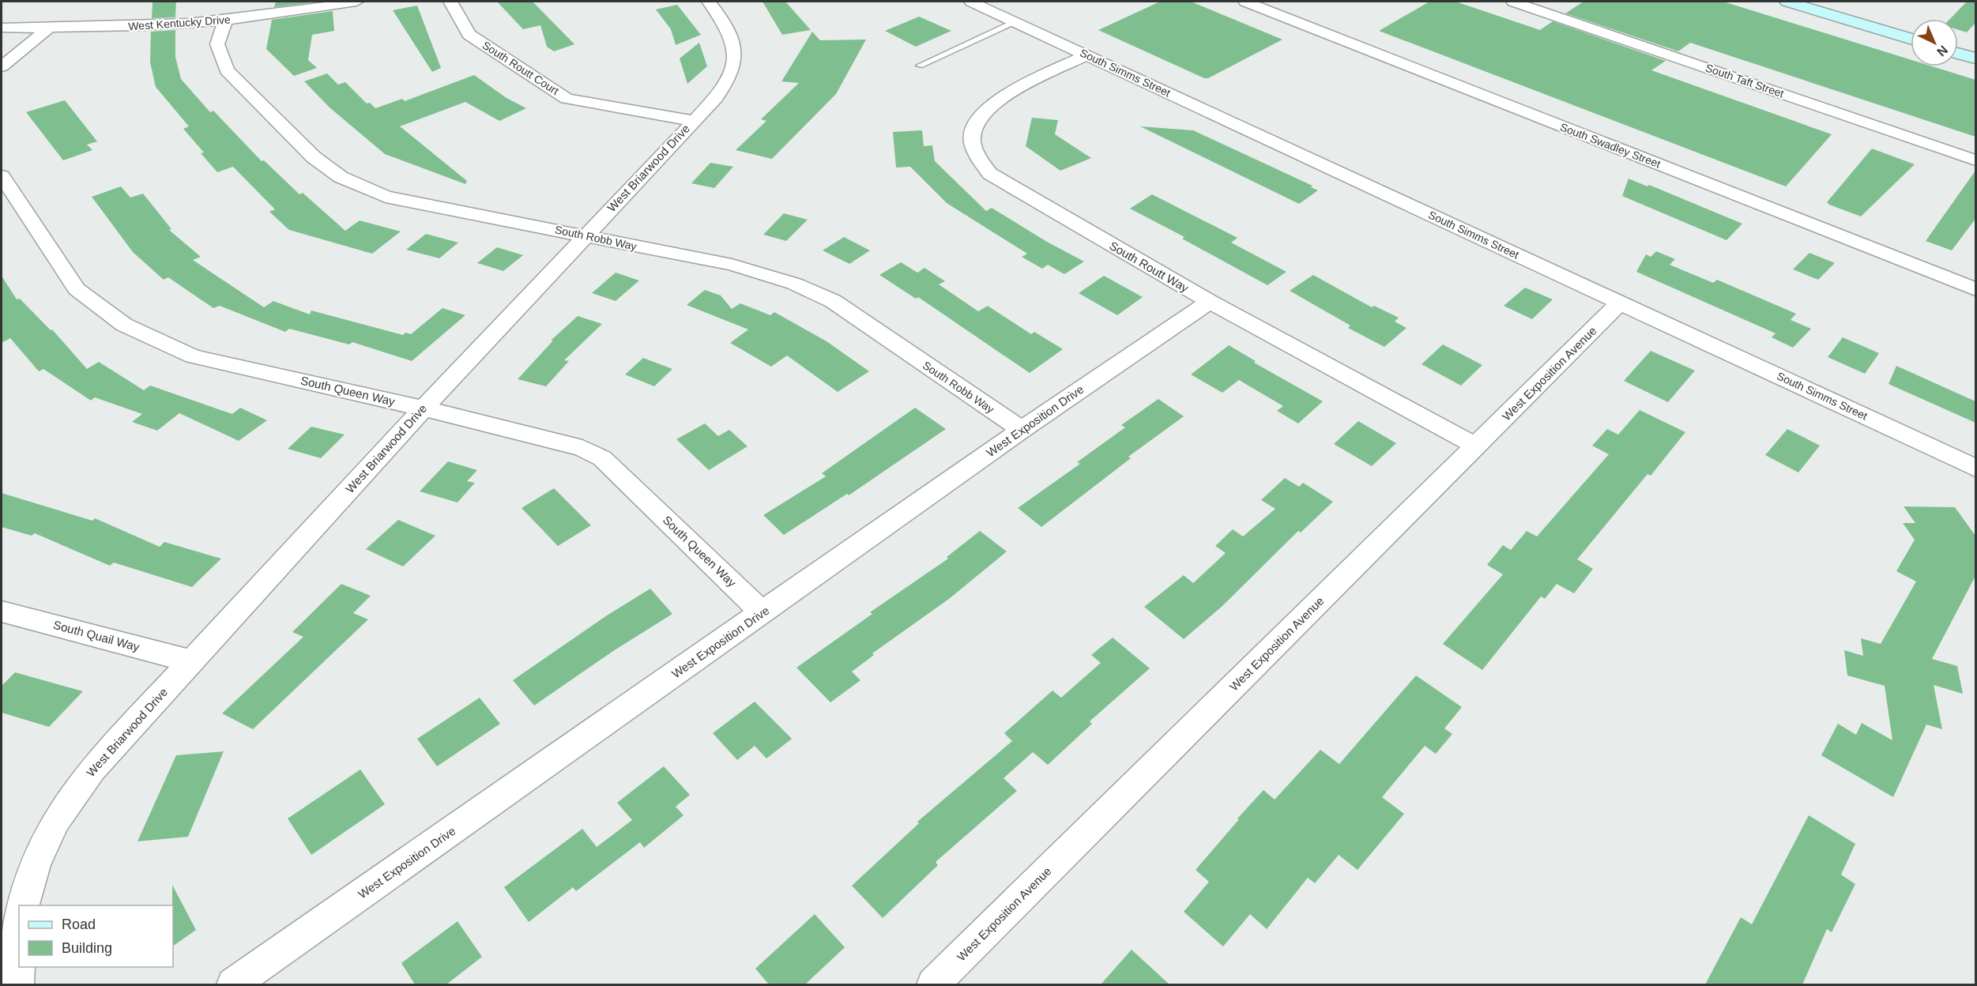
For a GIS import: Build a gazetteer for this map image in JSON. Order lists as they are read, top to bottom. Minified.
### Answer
{"streets":{"street":["West Kentucky Drive","South Routt Court","South Simms Street","South Taft Street","South Swadley Street","West Briarwood Drive","South Robb Way","South Routt Way","West Exposition Avenue","South Queen Way","West Exposition Drive","South Quail Way"]},"crossings":[["West Kentucky Drive","South Robb Way"],["South Routt Court","West Briarwood Drive"],["South Simms Street","South Routt Way"],["South Simms Street","West Exposition Avenue"],["West Briarwood Drive","South Robb Way"],["West Briarwood Drive","South Queen Way"],["West Briarwood Drive","South Quail Way"],["South Robb Way","West Exposition Drive"],["South Routt Way","West Exposition Avenue"],["South Routt Way","West Exposition Drive"],["South Queen Way","West Exposition Drive"]],"legend":["Road","Building"],"north":"bottom right"}
